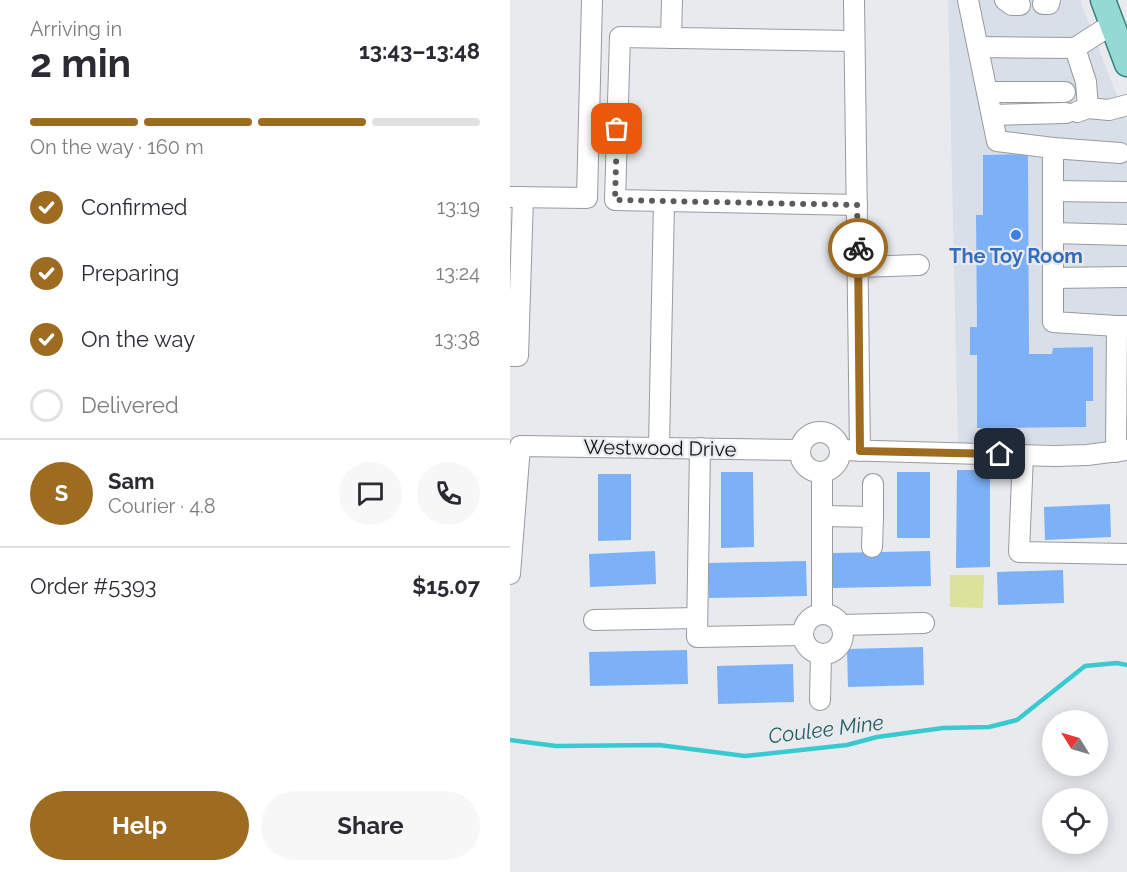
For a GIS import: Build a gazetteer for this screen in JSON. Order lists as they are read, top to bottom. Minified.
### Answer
{"streets":{"street":["Westwood Drive"]},"water":["Coulee Mine"],"places":["The Toy Room"],"north":"top left","page":{"heading":["2 min","Arriving in","13:43–13:48"],"panel":["Sam","Courier · 4.8","Order #5393","$15.07"],"bar":"On the way · 160 m","list":[["Confirmed","13:19"],["Preparing","13:24"],["On the way","13:38"],"Delivered"],"round":"S","buttons":["Help","Share"]}}
